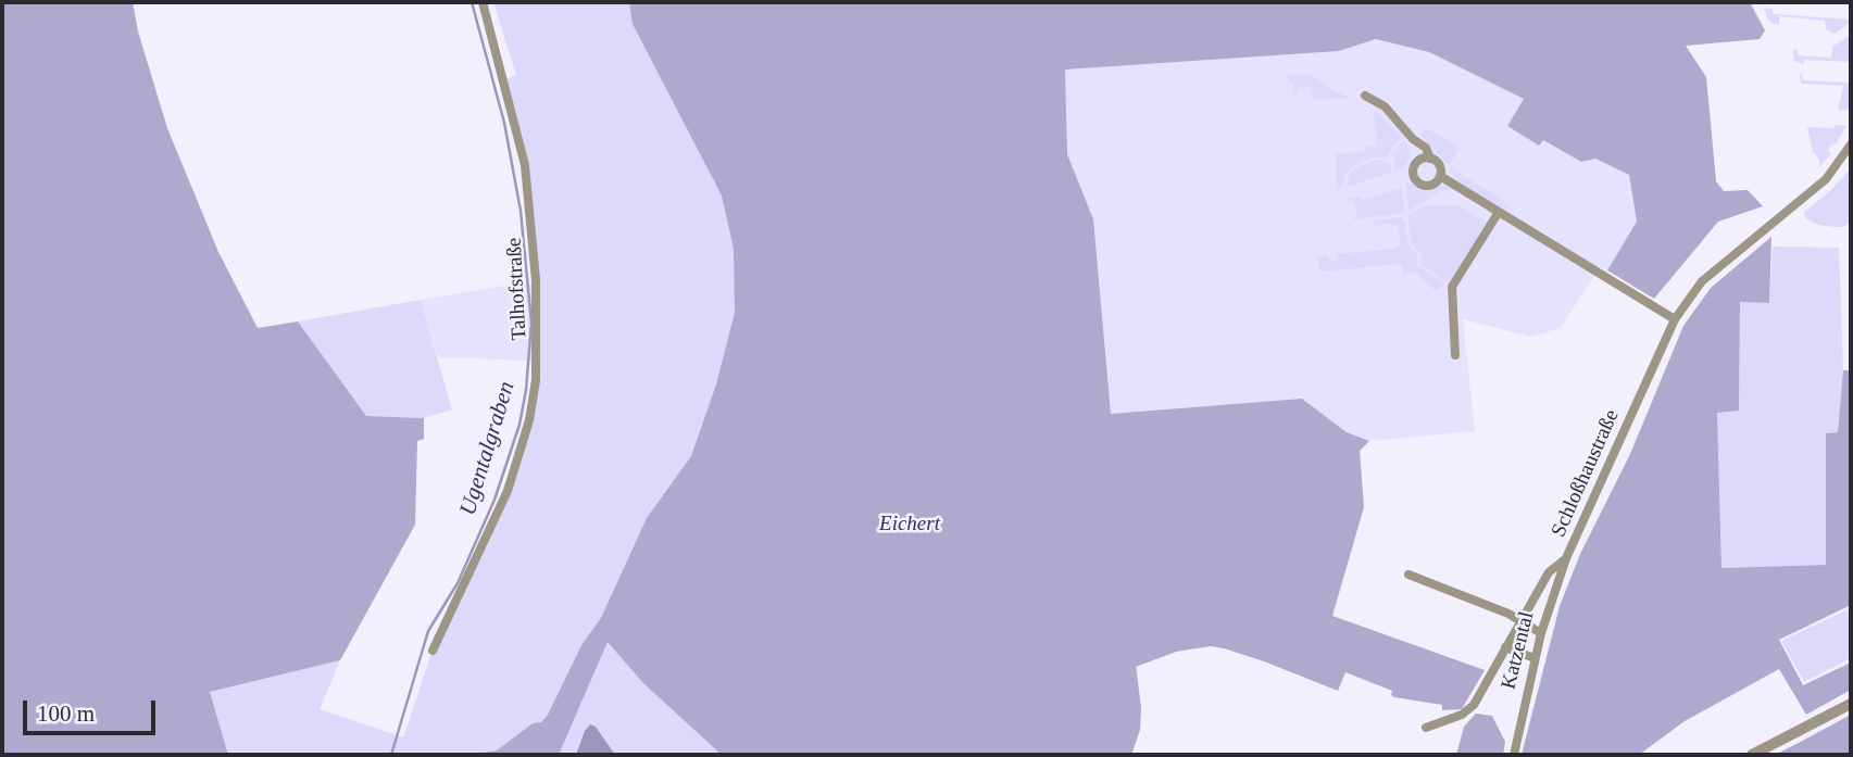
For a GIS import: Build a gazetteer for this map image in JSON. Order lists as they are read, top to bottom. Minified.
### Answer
{"streets":{"street":["Talhofstraße","Schloßhaustraße","Katzental"]},"crossings":[["Schloßhaustraße","Katzental"]],"water":["Ugentalgraben"],"parks":["Eichert"],"scale_bar":"100 m"}
